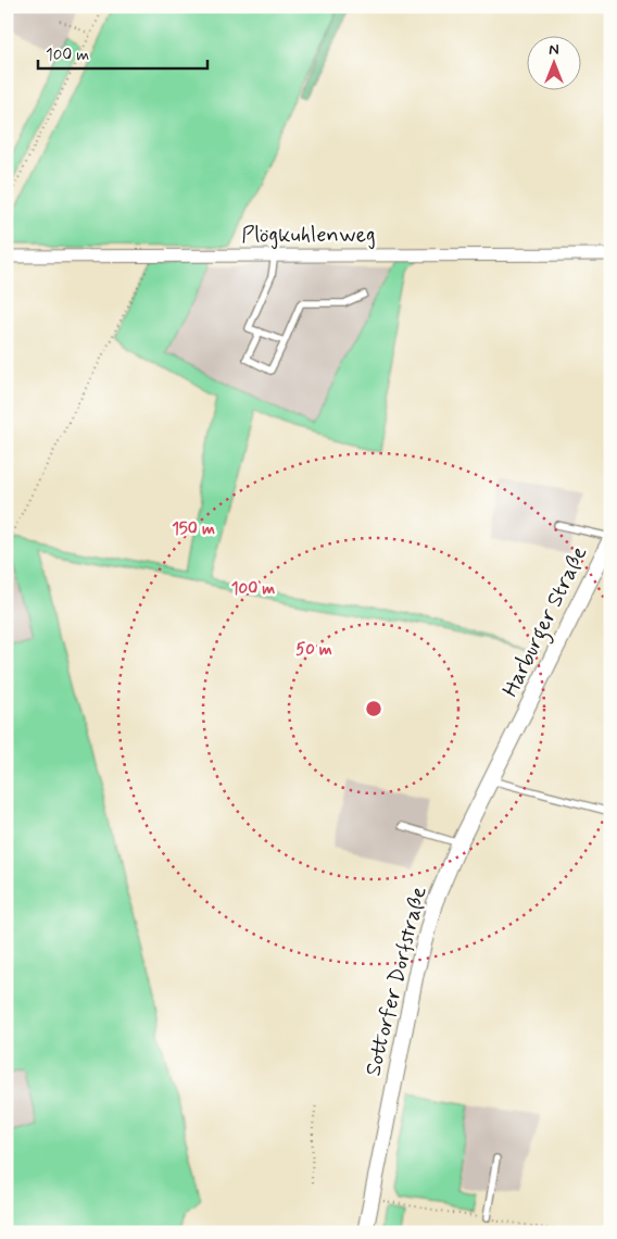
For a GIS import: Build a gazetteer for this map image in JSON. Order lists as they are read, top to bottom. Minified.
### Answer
{"streets":{"street":["Plögkuhlenweg","Harburger Straße","Sottorfer Dorfstraße"]},"crossings":[["Harburger Straße","Sottorfer Dorfstraße"]],"scale_bar":"100 m","north":"top","rings":["150 m","100 m","50 m"]}
